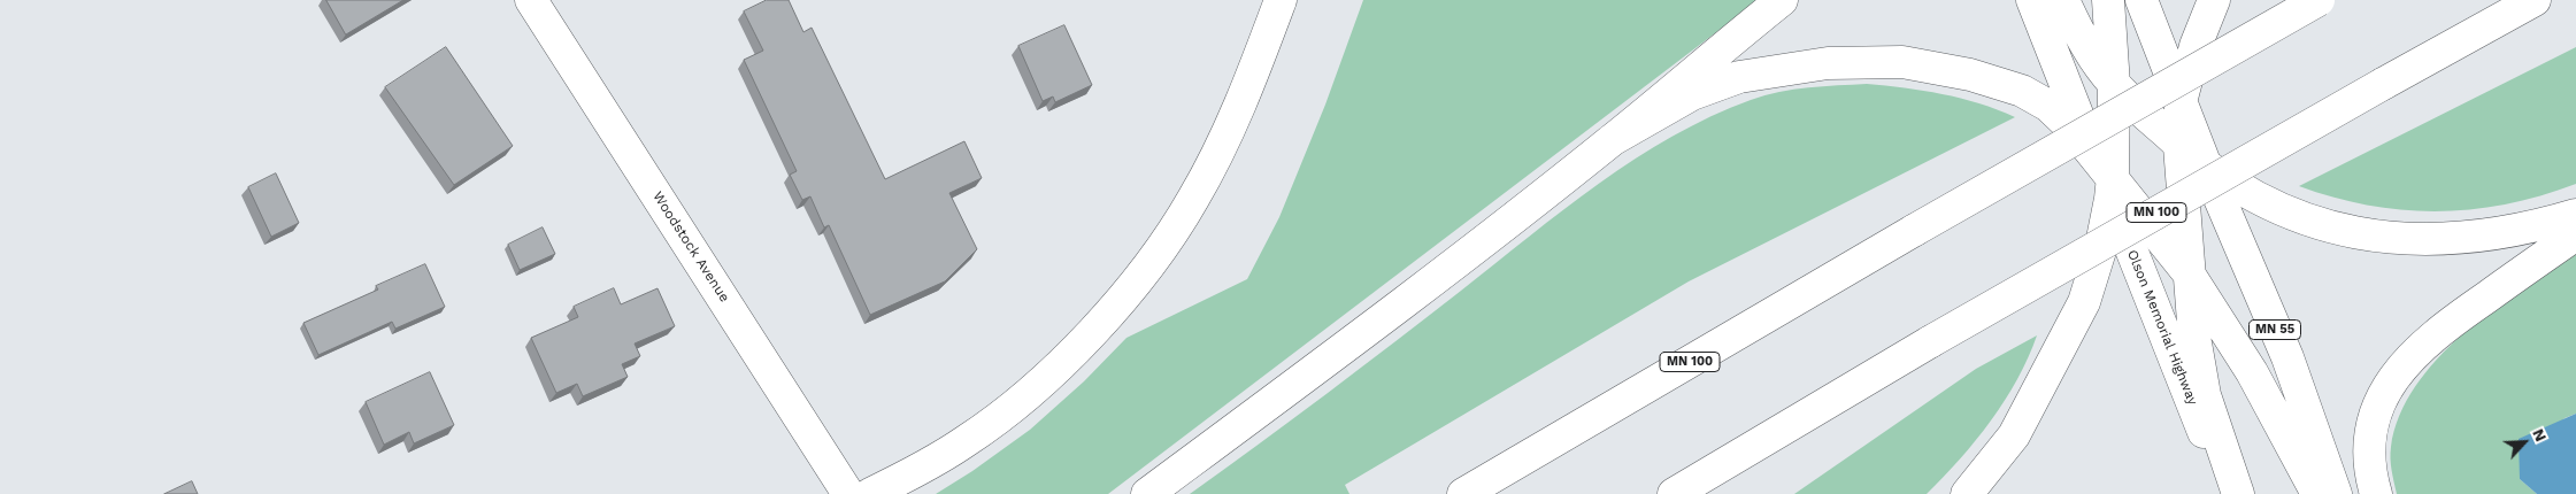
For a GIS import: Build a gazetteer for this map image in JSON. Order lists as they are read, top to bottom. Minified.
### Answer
{"streets":{"main road":["MN 100","Woodstock Avenue","Olson Memorial Highway","MN 55"]},"north":"top right"}
